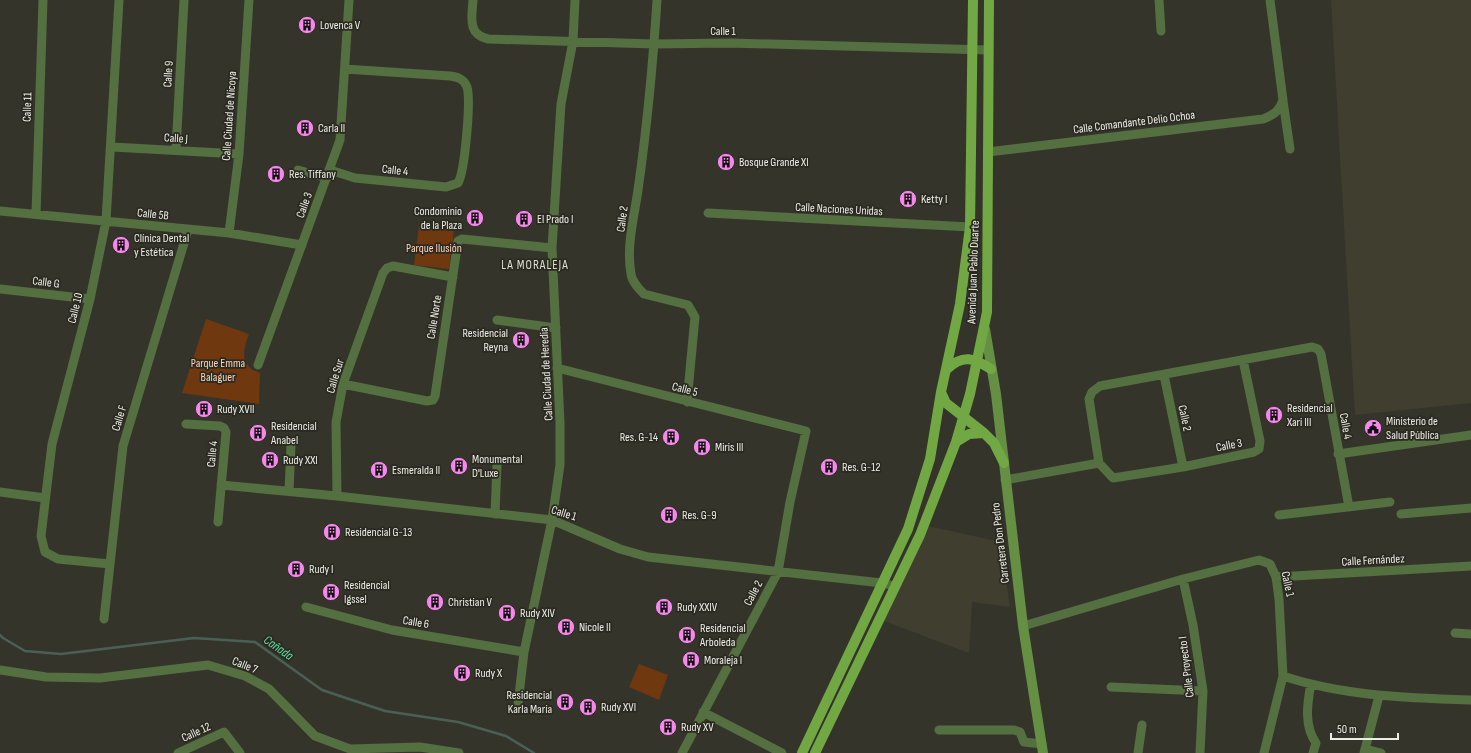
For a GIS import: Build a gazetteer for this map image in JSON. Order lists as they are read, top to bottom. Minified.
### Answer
{"streets":{"main road":["Avenida Juan Pablo Duarte"],"street":["Calle 1","Calle 9","Calle 11","Calle Ciudad de Nicoya","Calle Comandante Delio Ochoa","Calle J","Calle 4","Calle 3","Calle Naciones Unidas","Calle 5B","Calle 2","Calle G","Calle 10","Calle Norte","Calle Ciudad de Heredia","Calle Sur","Calle 5","Calle F","Carretera Don Pedro","Calle Fernández","Calle 6","Calle 7","Calle Proyecto I","Calle 12"]},"crossings":[["Calle 1","Calle 4"],["Calle 1","Calle 2"],["Calle 1","Avenida Juan Pablo Duarte"],["Calle 1","Calle Ciudad de Heredia"],["Calle 1","Calle Sur"],["Calle 1","Carretera Don Pedro"],["Calle 1","Calle Fernández"],["Calle 1","Calle Proyecto I"],["Calle 9","Calle J"],["Calle 11","Calle 5B"],["Calle Ciudad de Nicoya","Calle J"],["Calle Ciudad de Nicoya","Calle 5B"],["Calle Comandante Delio Ochoa","Avenida Juan Pablo Duarte"],["Calle J","Calle 10"],["Calle 4","Calle 3"],["Calle 3","Calle 5B"],["Calle 3","Calle 2"],["Calle Naciones Unidas","Avenida Juan Pablo Duarte"],["Calle 5B","Calle 10"],["Calle 5B","Calle F"],["Calle 2","Calle 5"],["Avenida Juan Pablo Duarte","Carretera Don Pedro"],["Calle G","Calle 10"],["Calle 10","Calle F"],["Calle Norte","Calle Ciudad de Heredia"],["Calle Norte","Calle Sur"],["Calle Ciudad de Heredia","Calle 5"],["Calle Ciudad de Heredia","Calle 6"]],"districts":["LA MORALEJA"],"water":["Cañada"],"parks":["Parque Ilusión","Parque Emma Balaguer"],"places":{"building":["Lovenca V","Carla II","Bosque Grande XI","Res. Tiffany","Ketty I","Condominio de la Plaza","El Prado I","Clínica Dental y Estética","Residencial Reyna","Rudy XVII","Residencial Xari III","Residencial Anabel","Res. G-14","Miris III","Rudy XXI","Monumental D'Luxe","Res. G-12","Esmeralda II","Res. G-9","Residencial G-13","Rudy I","Residencial Igssel","Christian V","Rudy XXIV","Rudy XIV","Nicole II","Residencial Arboleda","Moraleja I","Rudy X","Residencial Karla María","Rudy XVI","Rudy XV"],"public building":["Ministerio de Salud Pública"]},"scale_bar":"50 m"}
